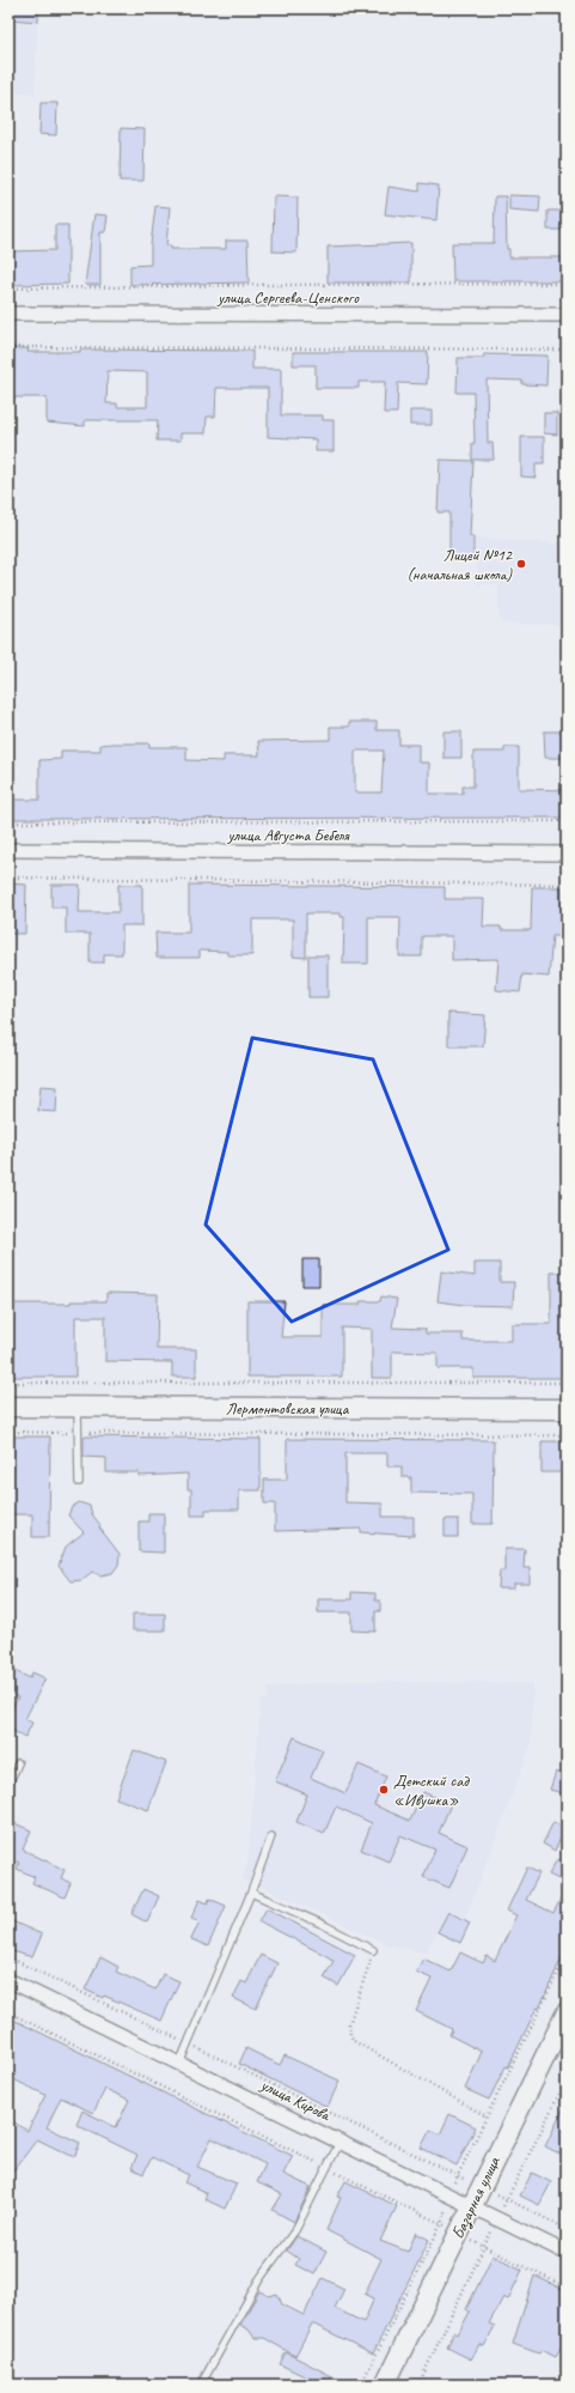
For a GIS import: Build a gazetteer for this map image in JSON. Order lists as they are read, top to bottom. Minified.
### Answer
{"streets":{"main road":["Лермонтовская улица","Базарная улица"],"street":["улица Сергеева-Ценского","улица Августа Бебеля","улица Кирова"]},"crossings":[["улица Кирова","Базарная улица"]],"places":["Лицей №12 (начальная школа)","Детский сад «Ивушка»"]}
